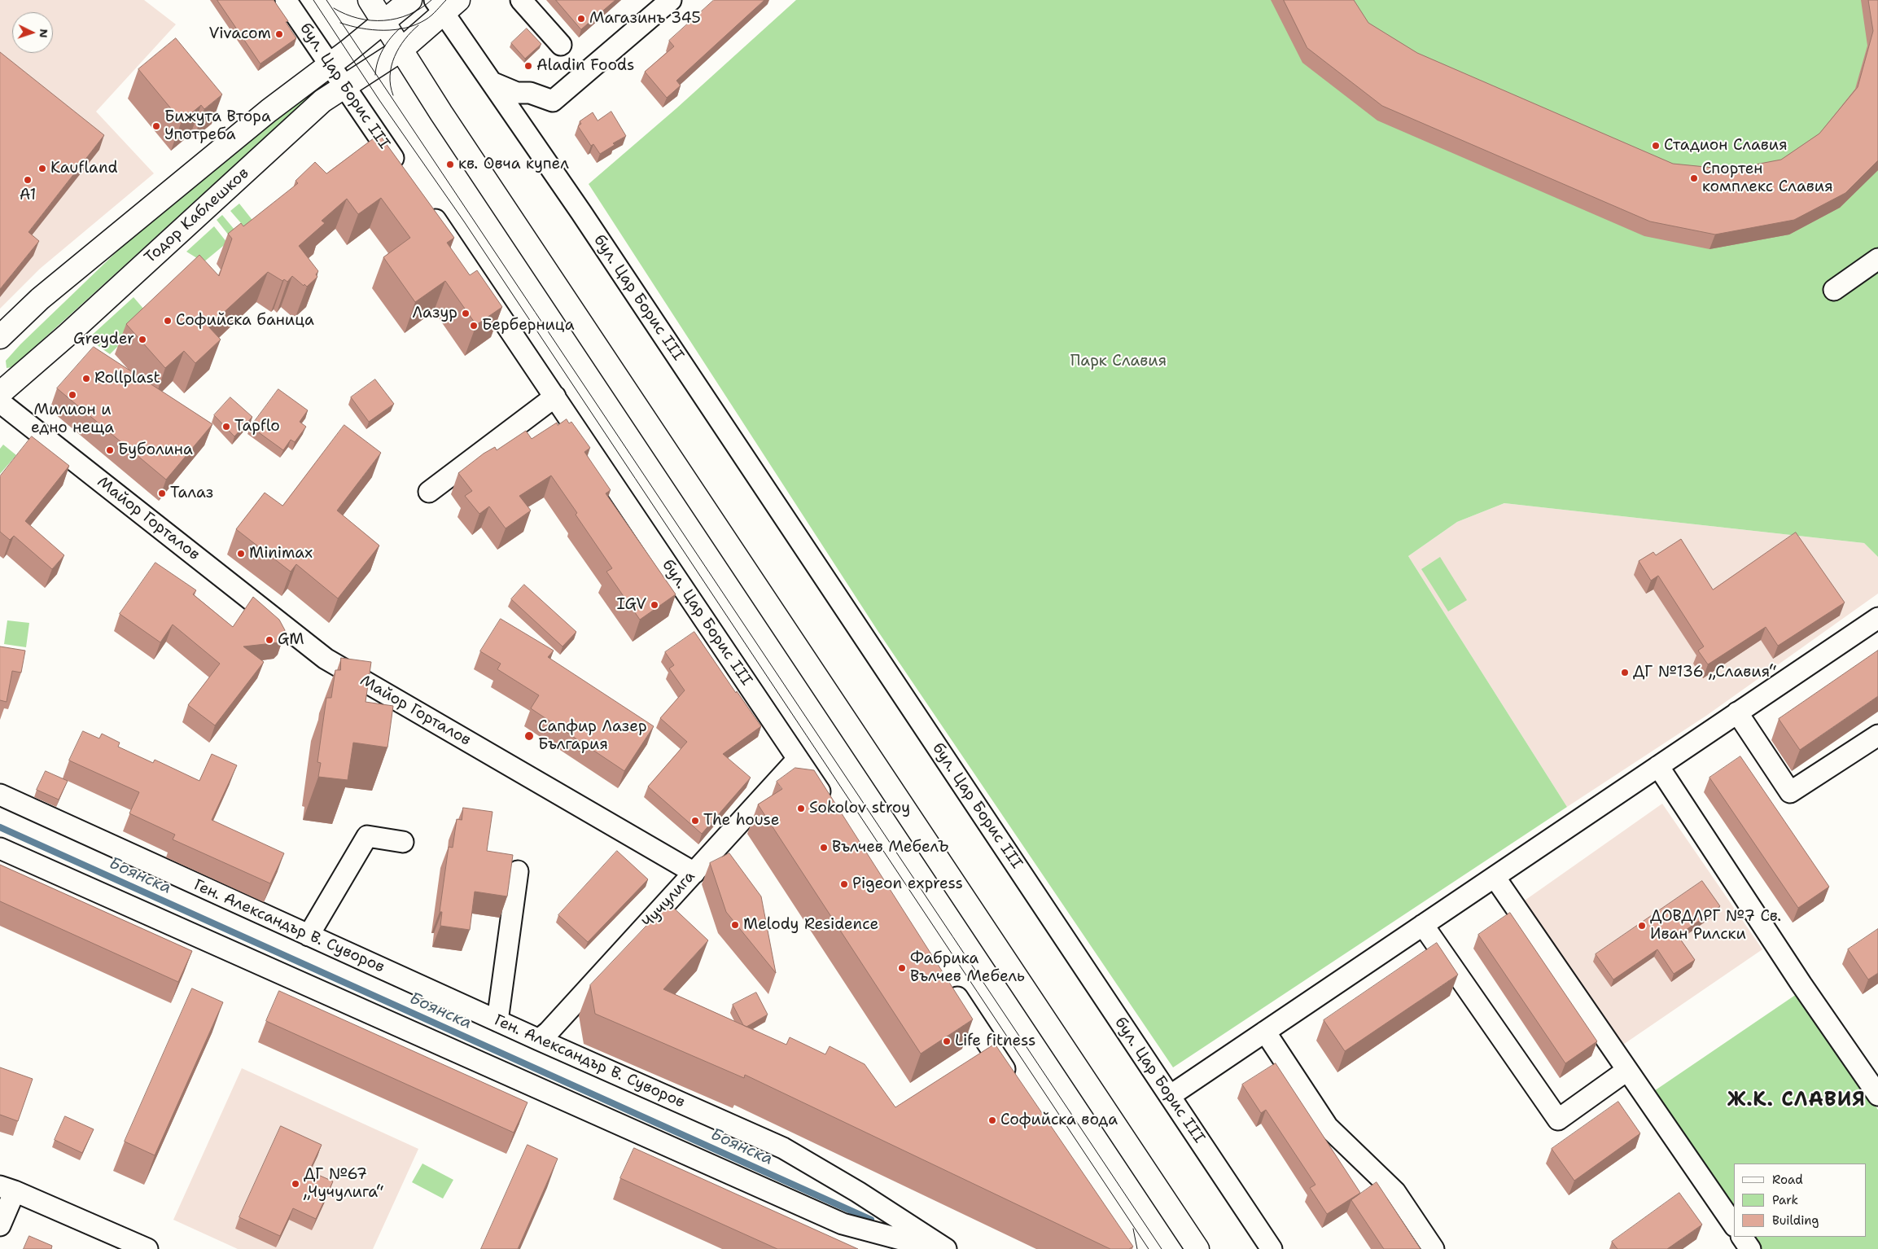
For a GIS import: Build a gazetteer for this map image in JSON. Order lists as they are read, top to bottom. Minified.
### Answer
{"streets":{"main road":["Тодор Каблешков"],"street":["бул. Цар Борис III","Майор Горталов","Чучулига","Ген. Александър В. Суворов"]},"crossings":[["бул. Цар Борис III","Тодор Каблешков"],["бул. Цар Борис III","Чучулига"],["Майор Горталов","Чучулига"],["Чучулига","Ген. Александър В. Суворов"]],"districts":["Ж.К. СЛАВИЯ"],"water":["Боянска"],"parks":["Парк Славия"],"places":["Магазинъ 345","Vivacom","Aladin Foods","Бижута Втора Употреба","Стадион Славия","кв. Овча купел","Kaufland","Спортен комплекс Славия","A1","Лазур","Софийска баница","Берберница","Greyder","Rollplast","Милион и едно неща","Tapflo","Буболина","Талаз","Minimax","IGV","GM","ДГ №136 „Славия“","Сапфир Лазер България","Sokolov stroy","The house","Вълчев МебелЪ","Pigeon express","Melody Residence","ДОВДЛРГ №7 Св. Иван Рилски","Фабрика Вълчев Мебель","Life fitness","Софийска вода","ДГ №67 „Чучулига“"],"legend":["Road","Park","Building"],"north":"right"}
